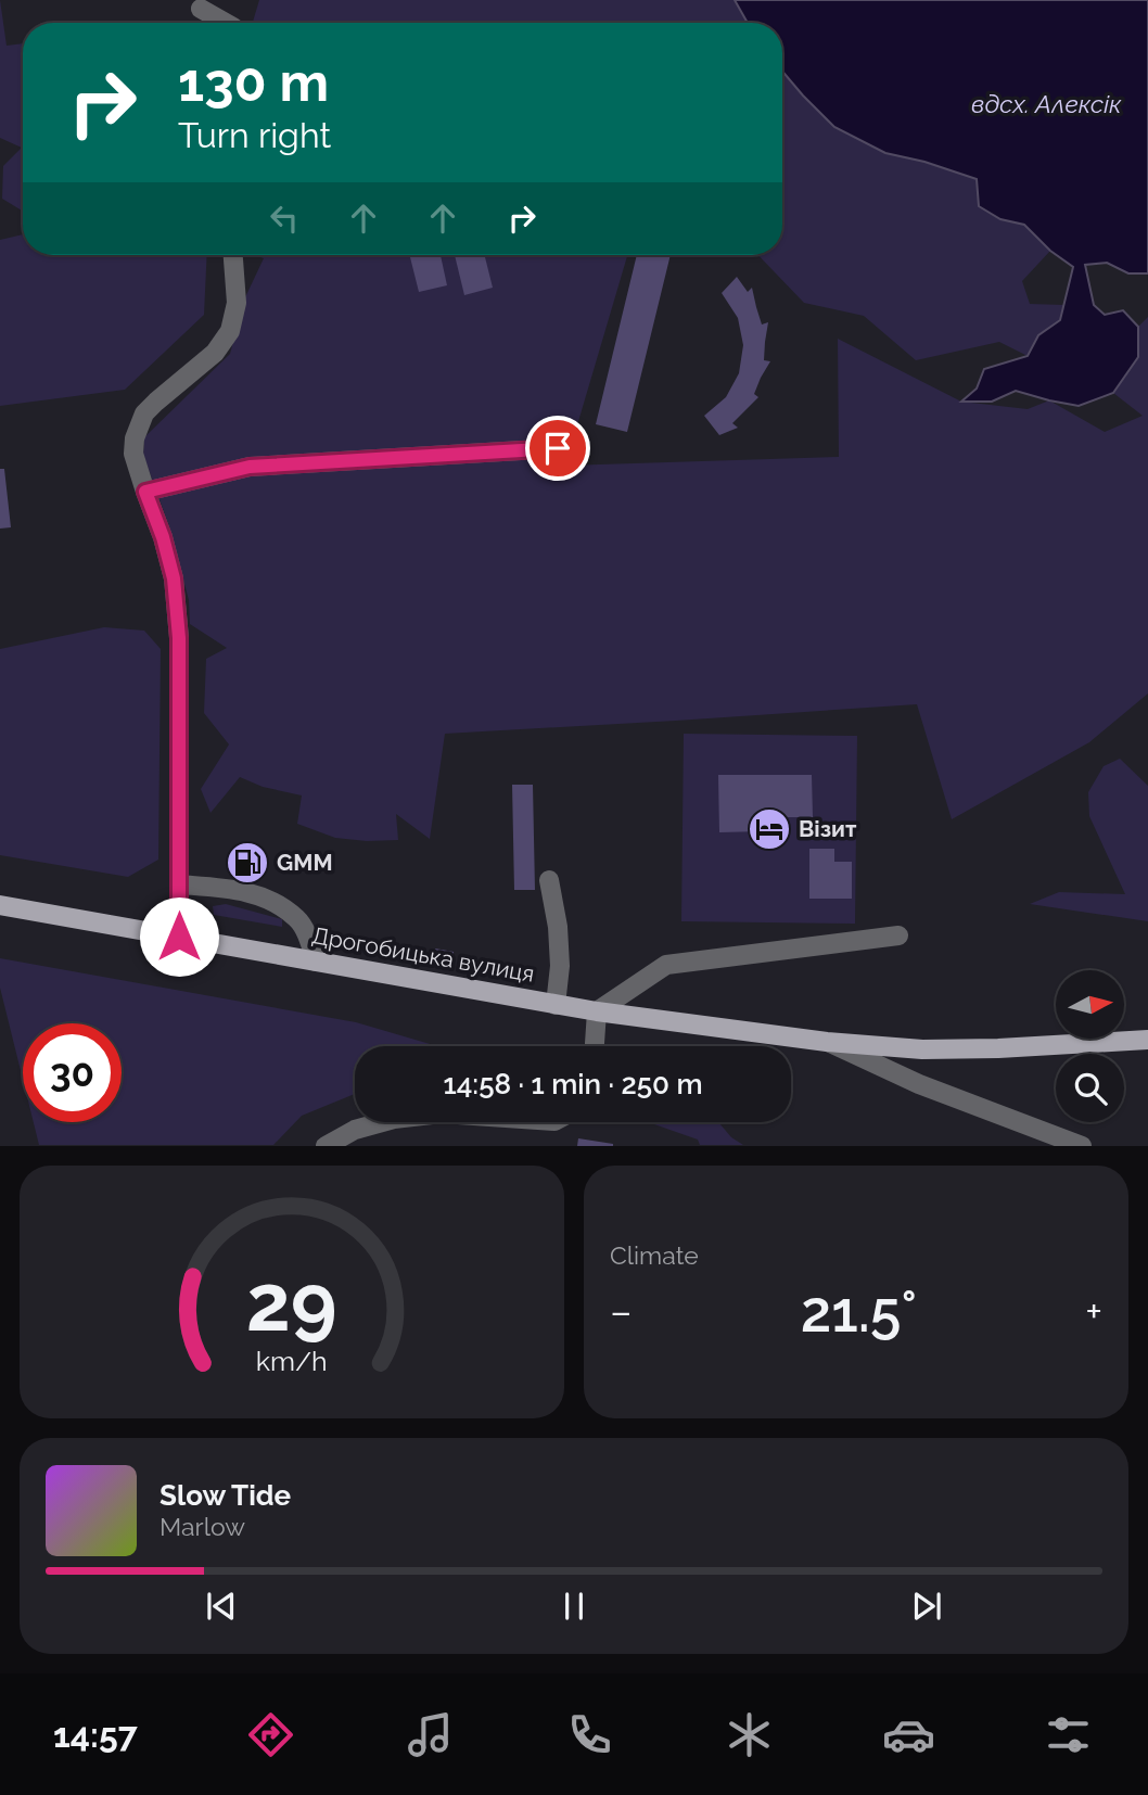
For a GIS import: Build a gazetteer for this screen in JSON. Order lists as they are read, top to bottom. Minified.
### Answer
{"streets":{"main road":["Дрогобицька вулиця"]},"water":["вдсх. Алексік"],"places":{"hotel":["Візит"],"fuel station":["GMM"]},"north":"right","page":{"turn":["130 m","Turn right"],"limit":"30","trip":"14:58 · 1 min · 250 m","tile":"Climate","heat":["−","21.5°","+"],"song":["Slow Tide","Marlow"],"tabs":"14:57","gauge":["29","km/h"]}}
